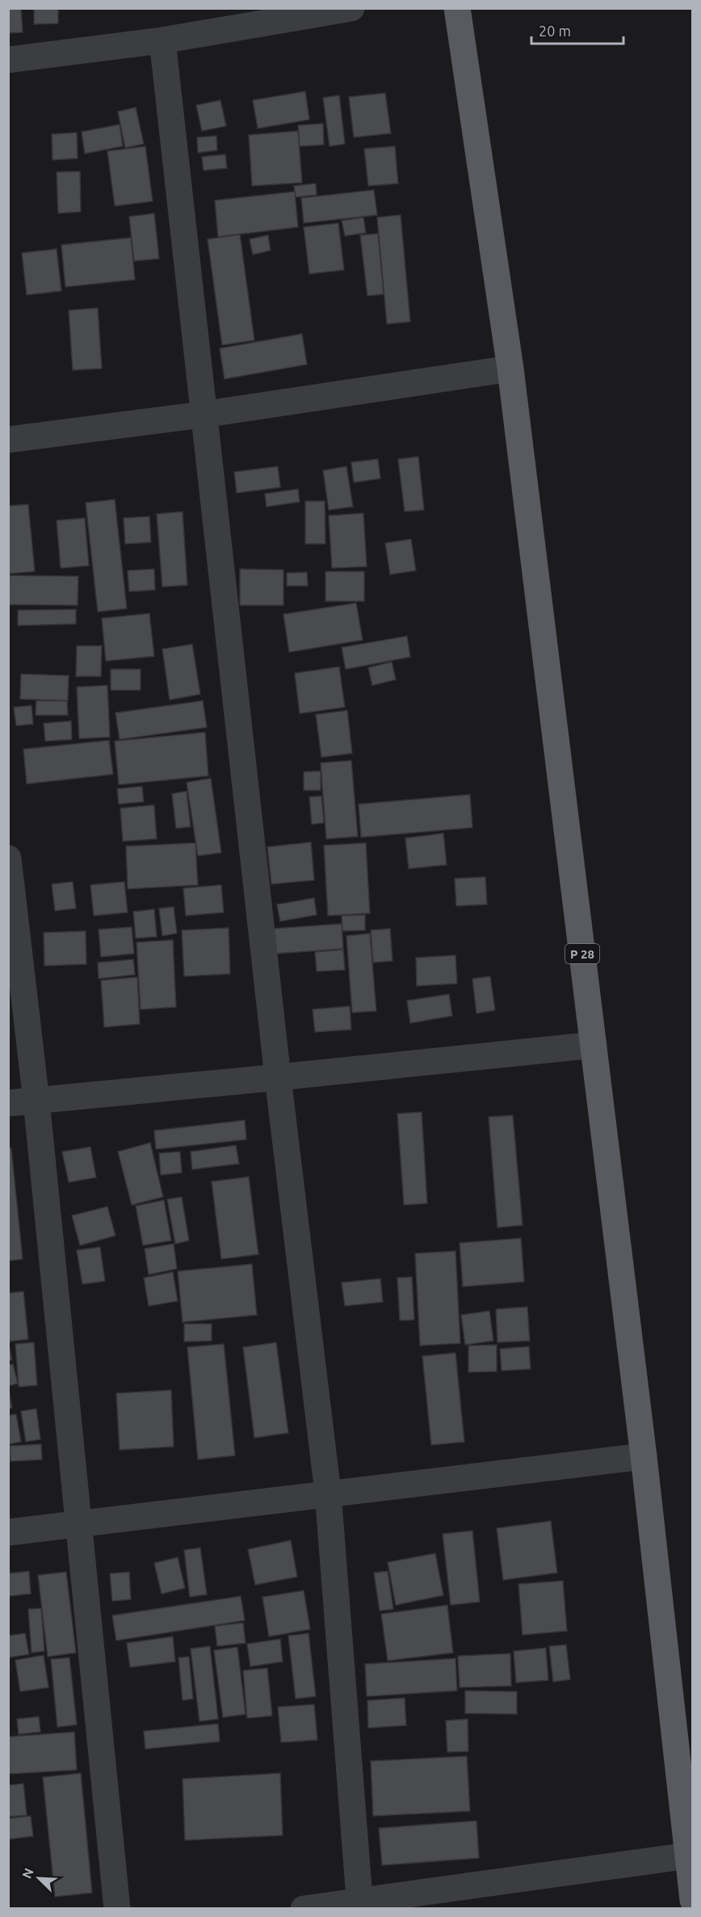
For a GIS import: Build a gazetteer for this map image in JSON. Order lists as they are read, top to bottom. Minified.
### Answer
{"streets":{"main road":["P 28"]},"scale_bar":"20 m","north":"top left"}
